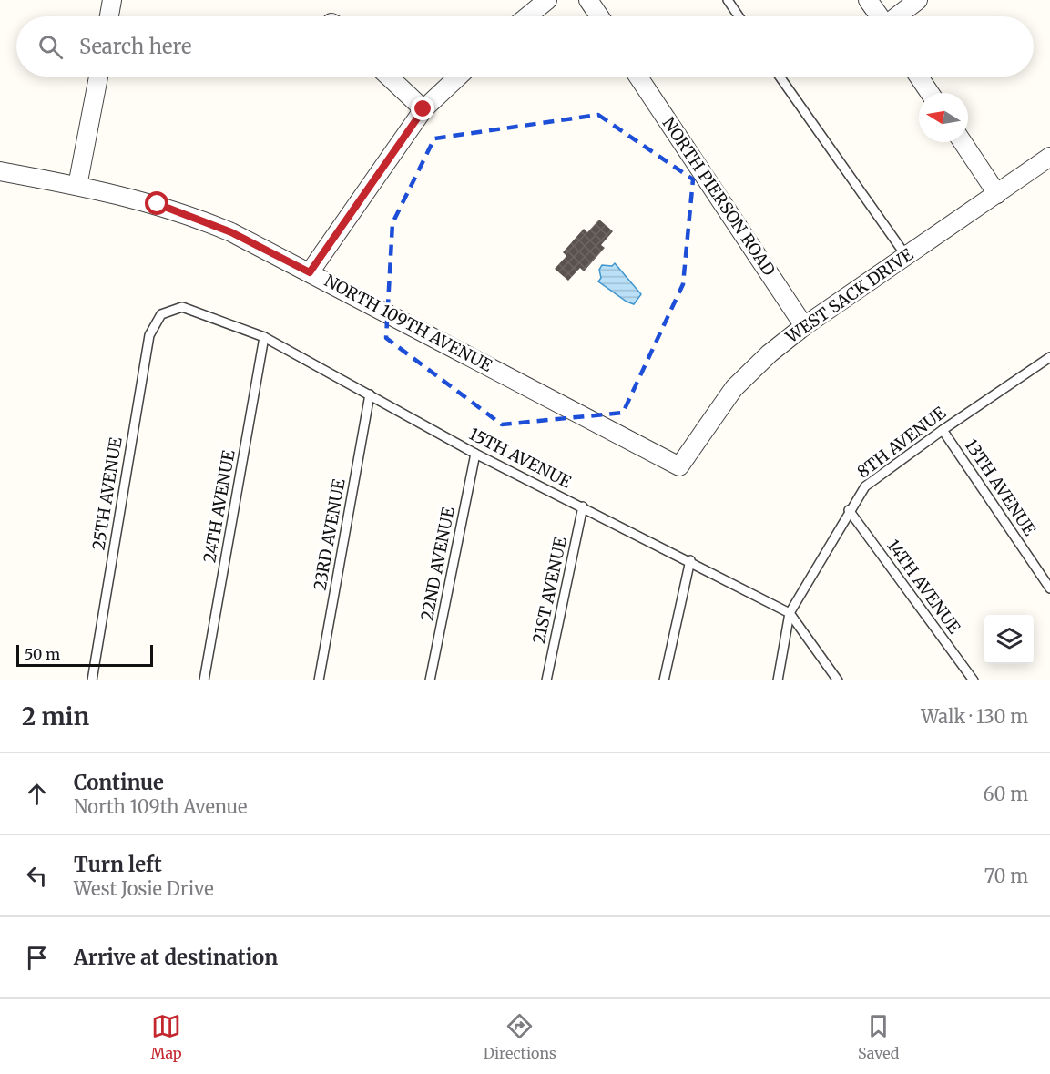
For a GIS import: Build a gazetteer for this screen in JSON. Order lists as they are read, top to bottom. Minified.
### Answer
{"streets":{"street":["NORTH PIERSON ROAD","WEST SACK DRIVE","NORTH 109TH AVENUE"],"lane":["8TH AVENUE","15TH AVENUE","13TH AVENUE","25TH AVENUE","24TH AVENUE","23RD AVENUE","22ND AVENUE","14TH AVENUE","21ST AVENUE"]},"crossings":[["NORTH PIERSON ROAD","WEST SACK DRIVE"],["WEST SACK DRIVE","NORTH 109TH AVENUE"],["8TH AVENUE","15TH AVENUE"],["8TH AVENUE","13TH AVENUE"],["8TH AVENUE","14TH AVENUE"],["15TH AVENUE","25TH AVENUE"],["15TH AVENUE","24TH AVENUE"],["15TH AVENUE","23RD AVENUE"],["15TH AVENUE","22ND AVENUE"],["15TH AVENUE","21ST AVENUE"]],"scale_bar":"50 m","north":"left","page":{"search":"Search here","scale":"50 m","heading":["2 min","Walk · 130 m"],"list":[["Continue","North 109th Avenue","60 m"],["Turn left","West Josie Drive","70 m"],"Arrive at destination"],"nav":["Map","Directions","Saved"]}}
